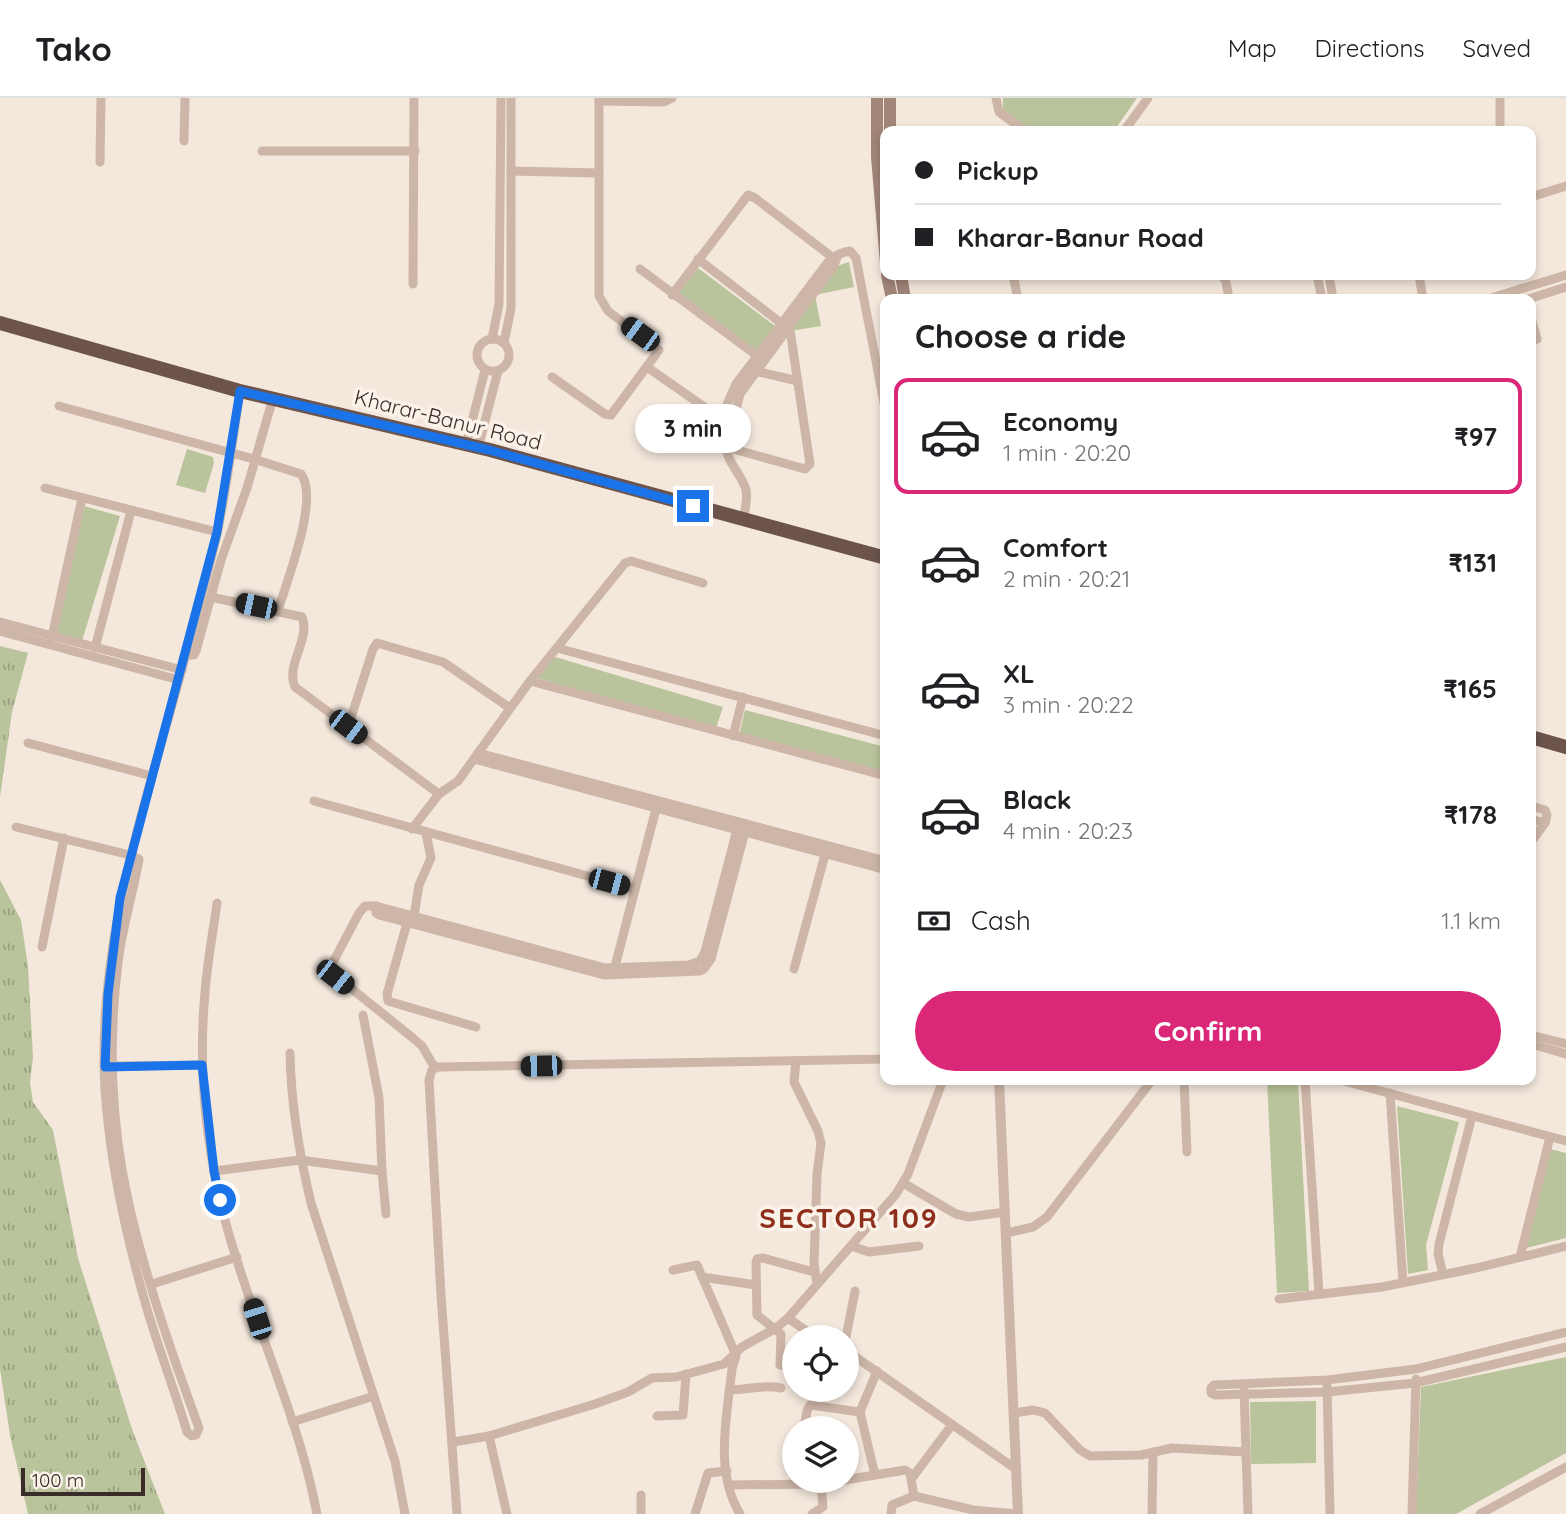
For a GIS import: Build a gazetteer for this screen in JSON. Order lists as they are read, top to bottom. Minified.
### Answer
{"streets":{"highway":["Kharar-Banur Road"]},"districts":["SECTOR 109"],"scale_bar":"100 m","page":{"header":"Tako","nav":["Map","Directions","Saved"],"banner":["Pickup","Kharar-Banur Road"],"heading":"Choose a ride","list":[{"name":"Economy","note":"1 min · 20:20","value":"₹97"},{"name":"Comfort","note":"2 min · 20:21","value":"₹131"},{"name":"XL","note":"3 min · 20:22","value":"₹165"},{"name":"Black","note":"4 min · 20:23","value":"₹178"}],"bubble":"3 min","pay":["Cash","1.1 km"],"buttons":"Confirm","scale":"100 m"}}
